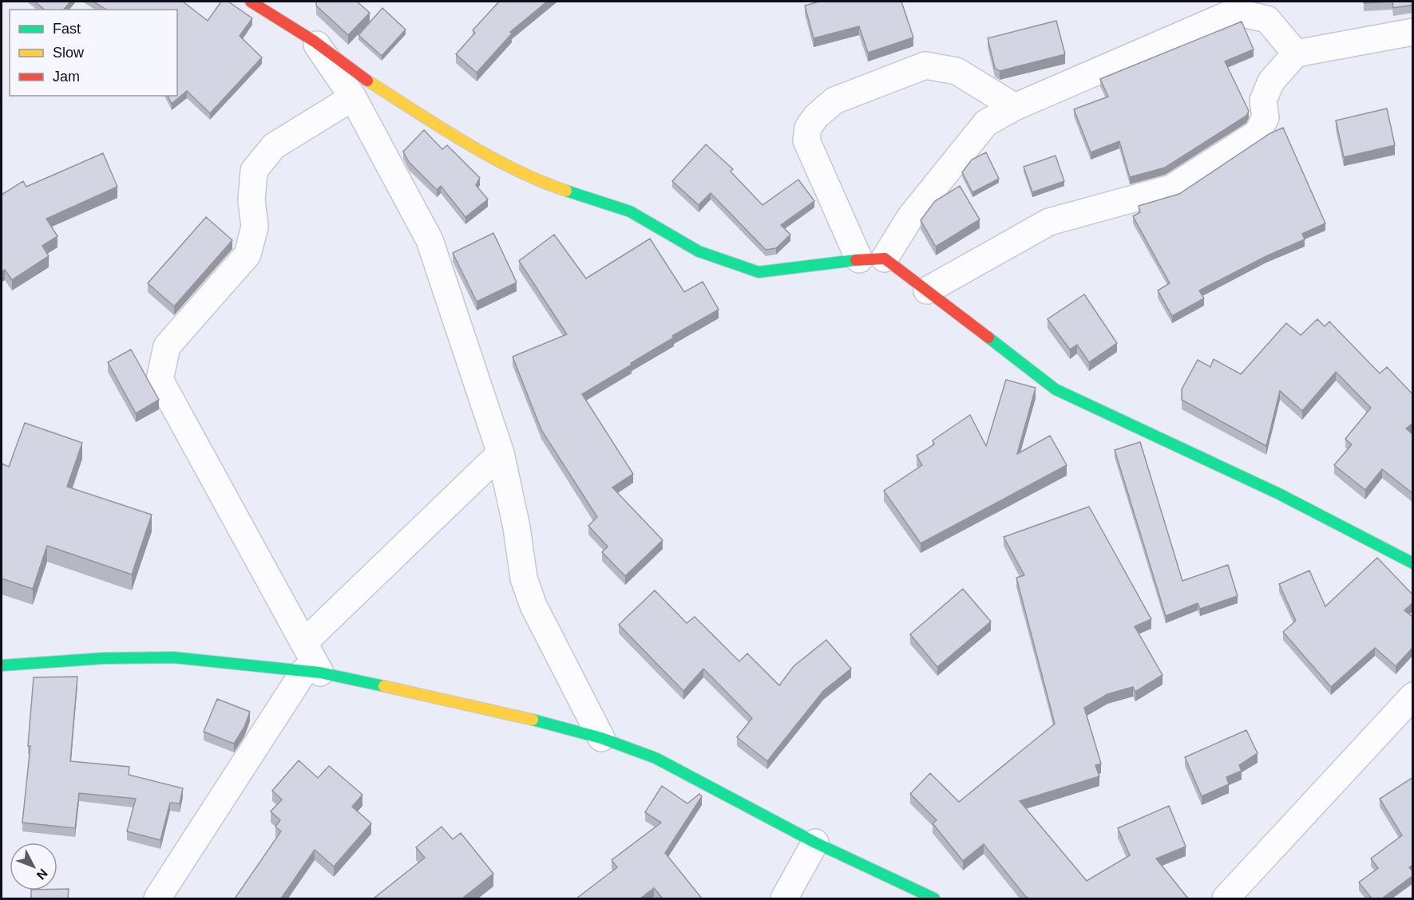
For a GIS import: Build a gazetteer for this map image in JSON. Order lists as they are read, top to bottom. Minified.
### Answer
{"legend":["Fast","Slow","Jam"],"north":"bottom right"}
